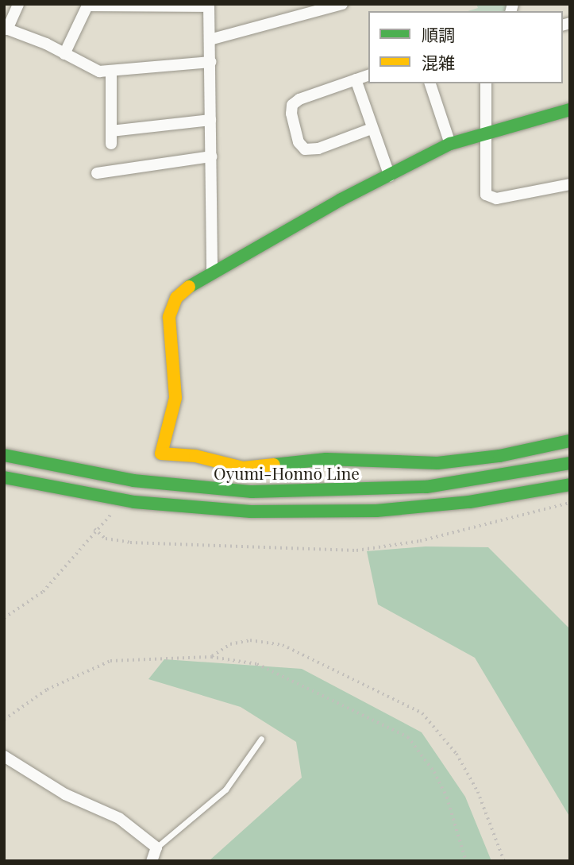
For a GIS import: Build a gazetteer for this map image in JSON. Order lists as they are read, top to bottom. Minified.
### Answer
{"streets":{"main road":["Oyumi-Honnō Line"]},"legend":["順調","混雑"]}
